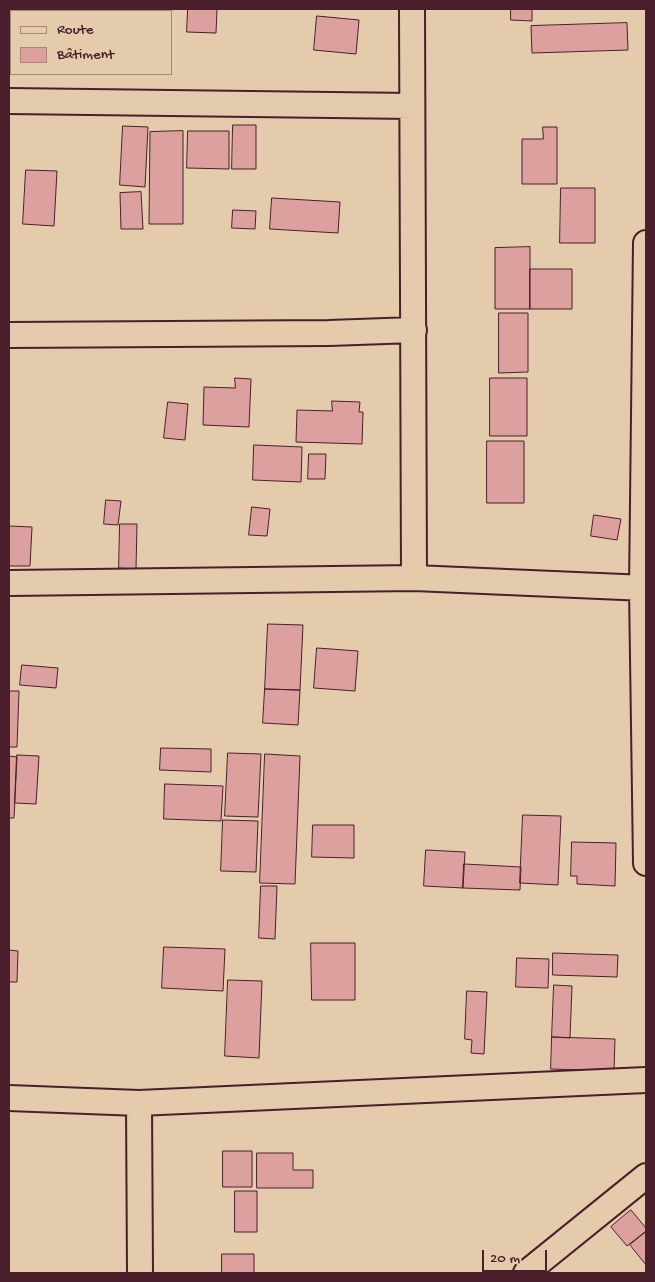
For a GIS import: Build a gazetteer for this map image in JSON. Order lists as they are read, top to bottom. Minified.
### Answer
{"legend":["Route","Bâtiment"],"scale_bar":"20 m"}
